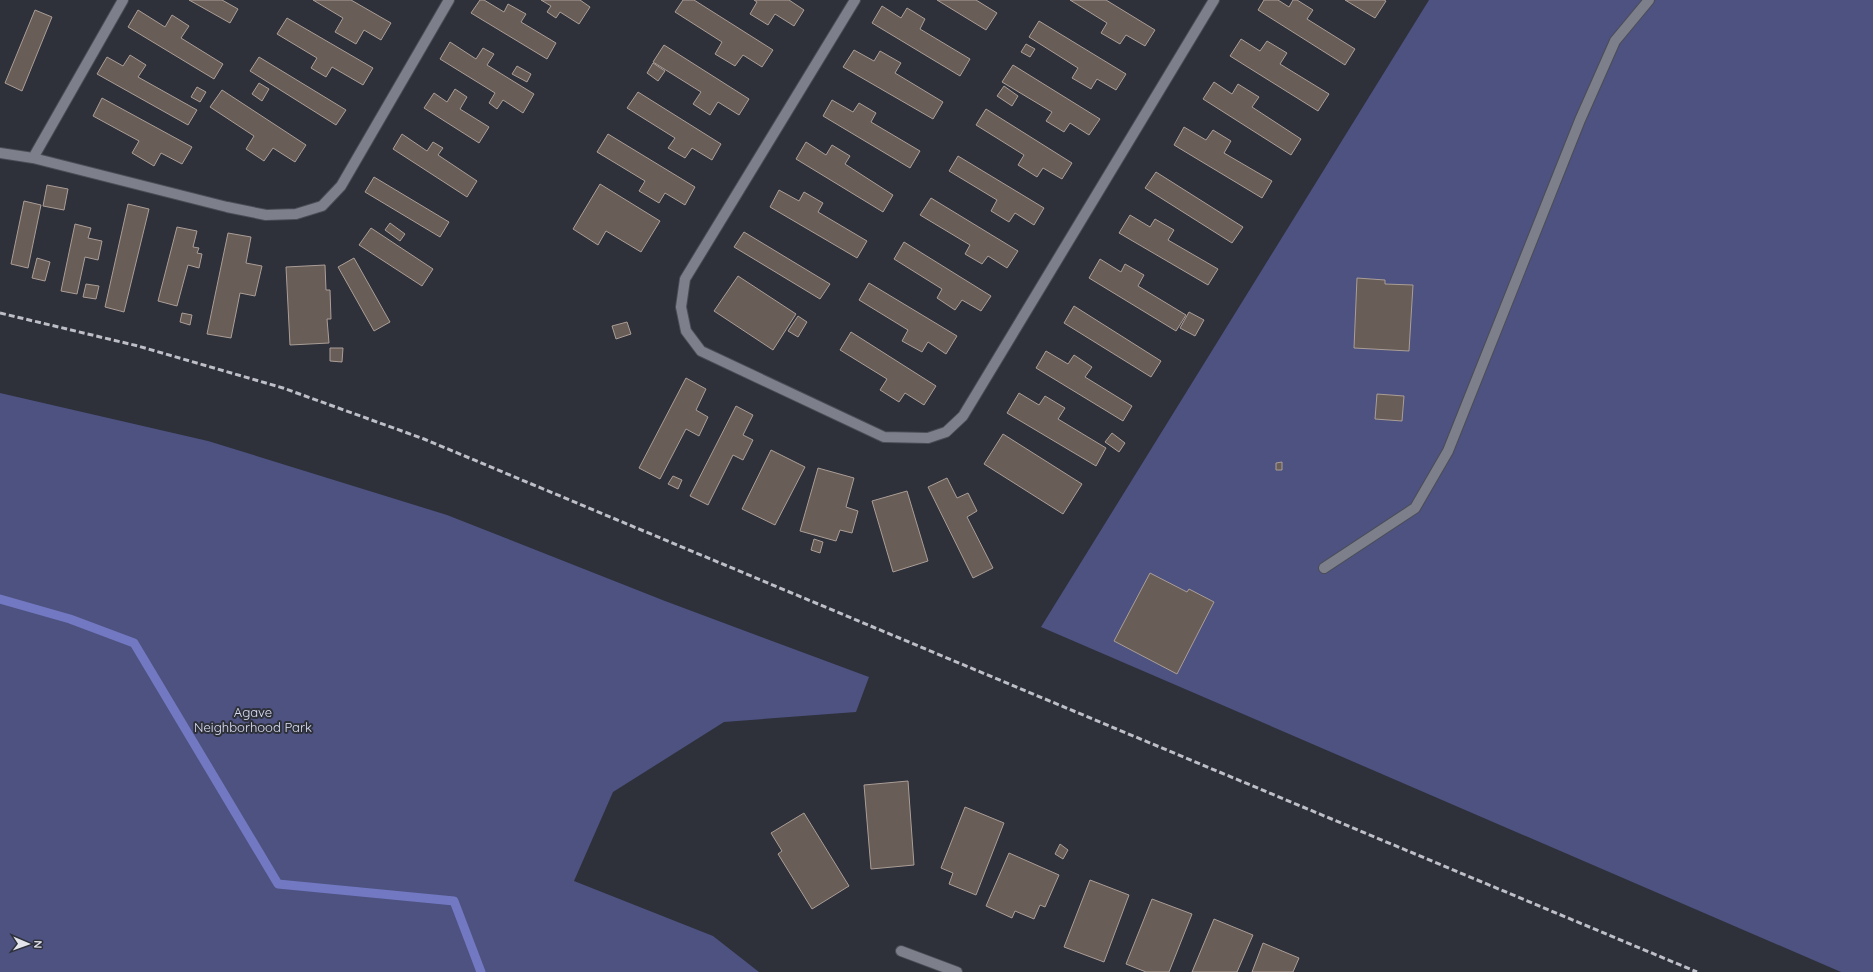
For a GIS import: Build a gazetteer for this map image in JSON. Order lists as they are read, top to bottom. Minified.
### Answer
{"parks":["Agave Neighborhood Park"],"north":"right"}
